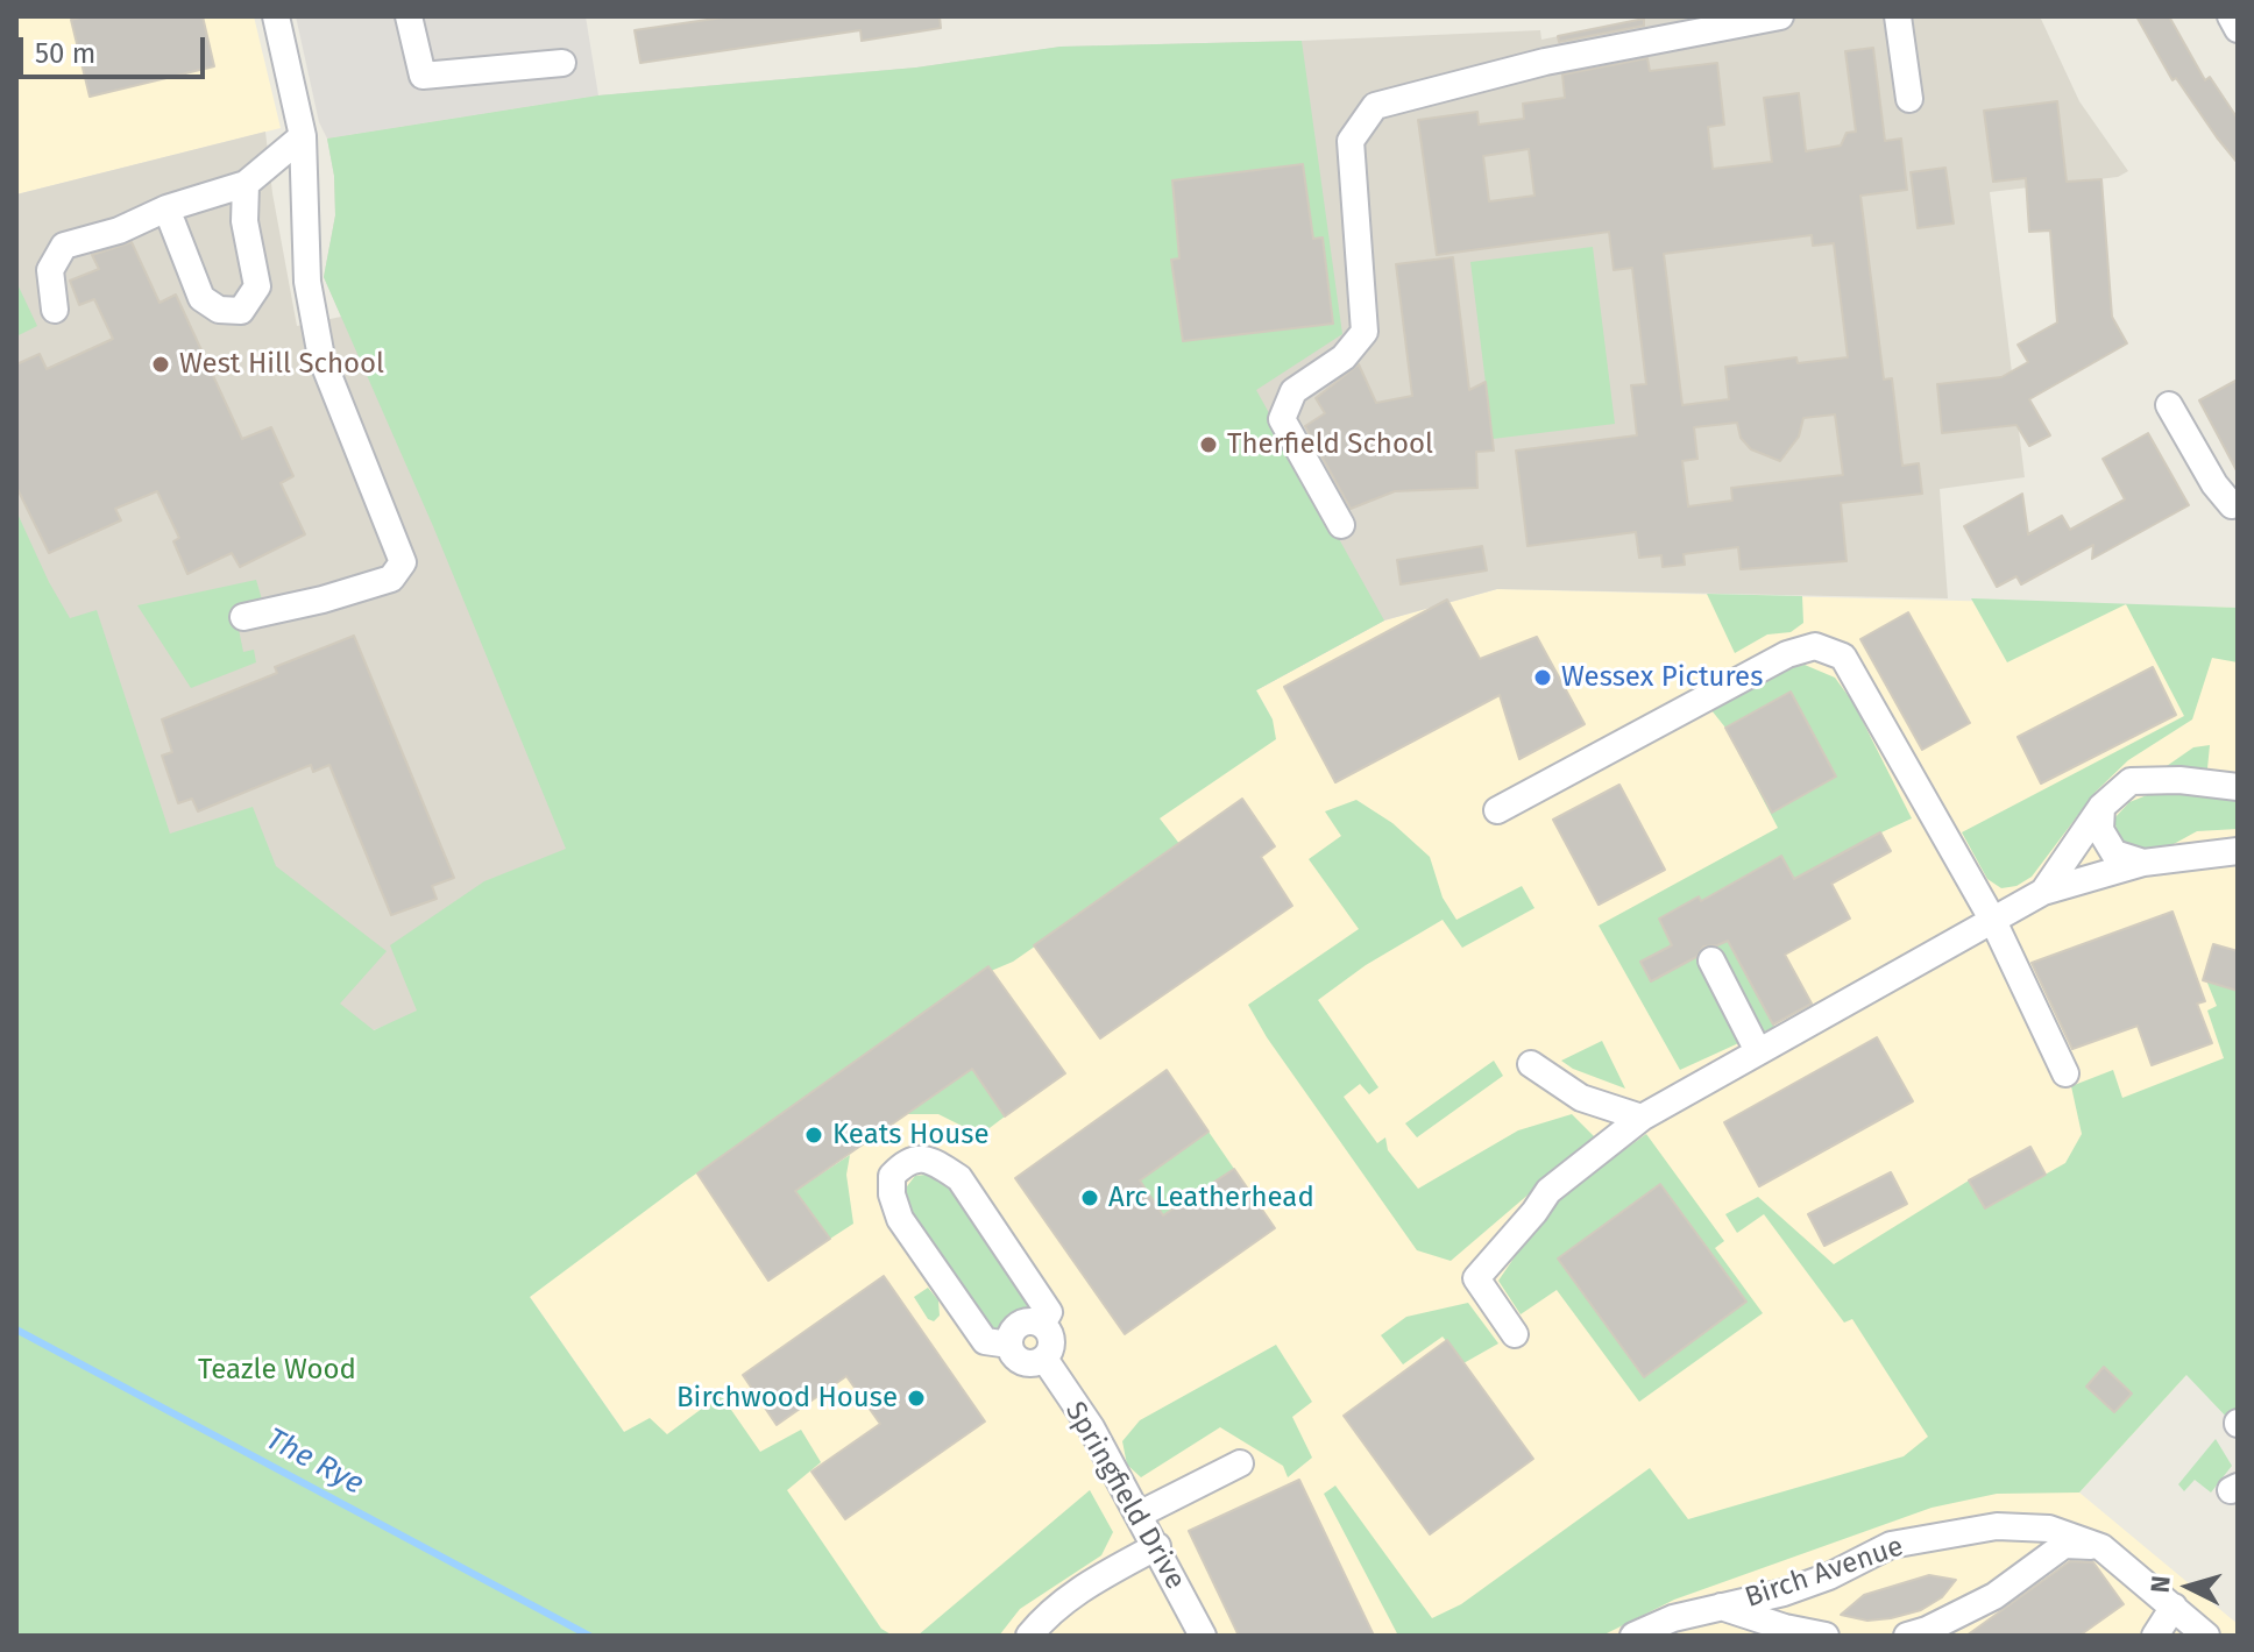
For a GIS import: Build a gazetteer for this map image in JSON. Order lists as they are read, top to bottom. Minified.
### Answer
{"streets":{"lane":["Springfield Drive","Birch Avenue"]},"water":["The Rye"],"parks":["Teazle Wood"],"places":["West Hill School","Therfield School","Wessex Pictures","Keats House","Arc Leatherhead","Birchwood House"],"scale_bar":"50 m","north":"left"}
